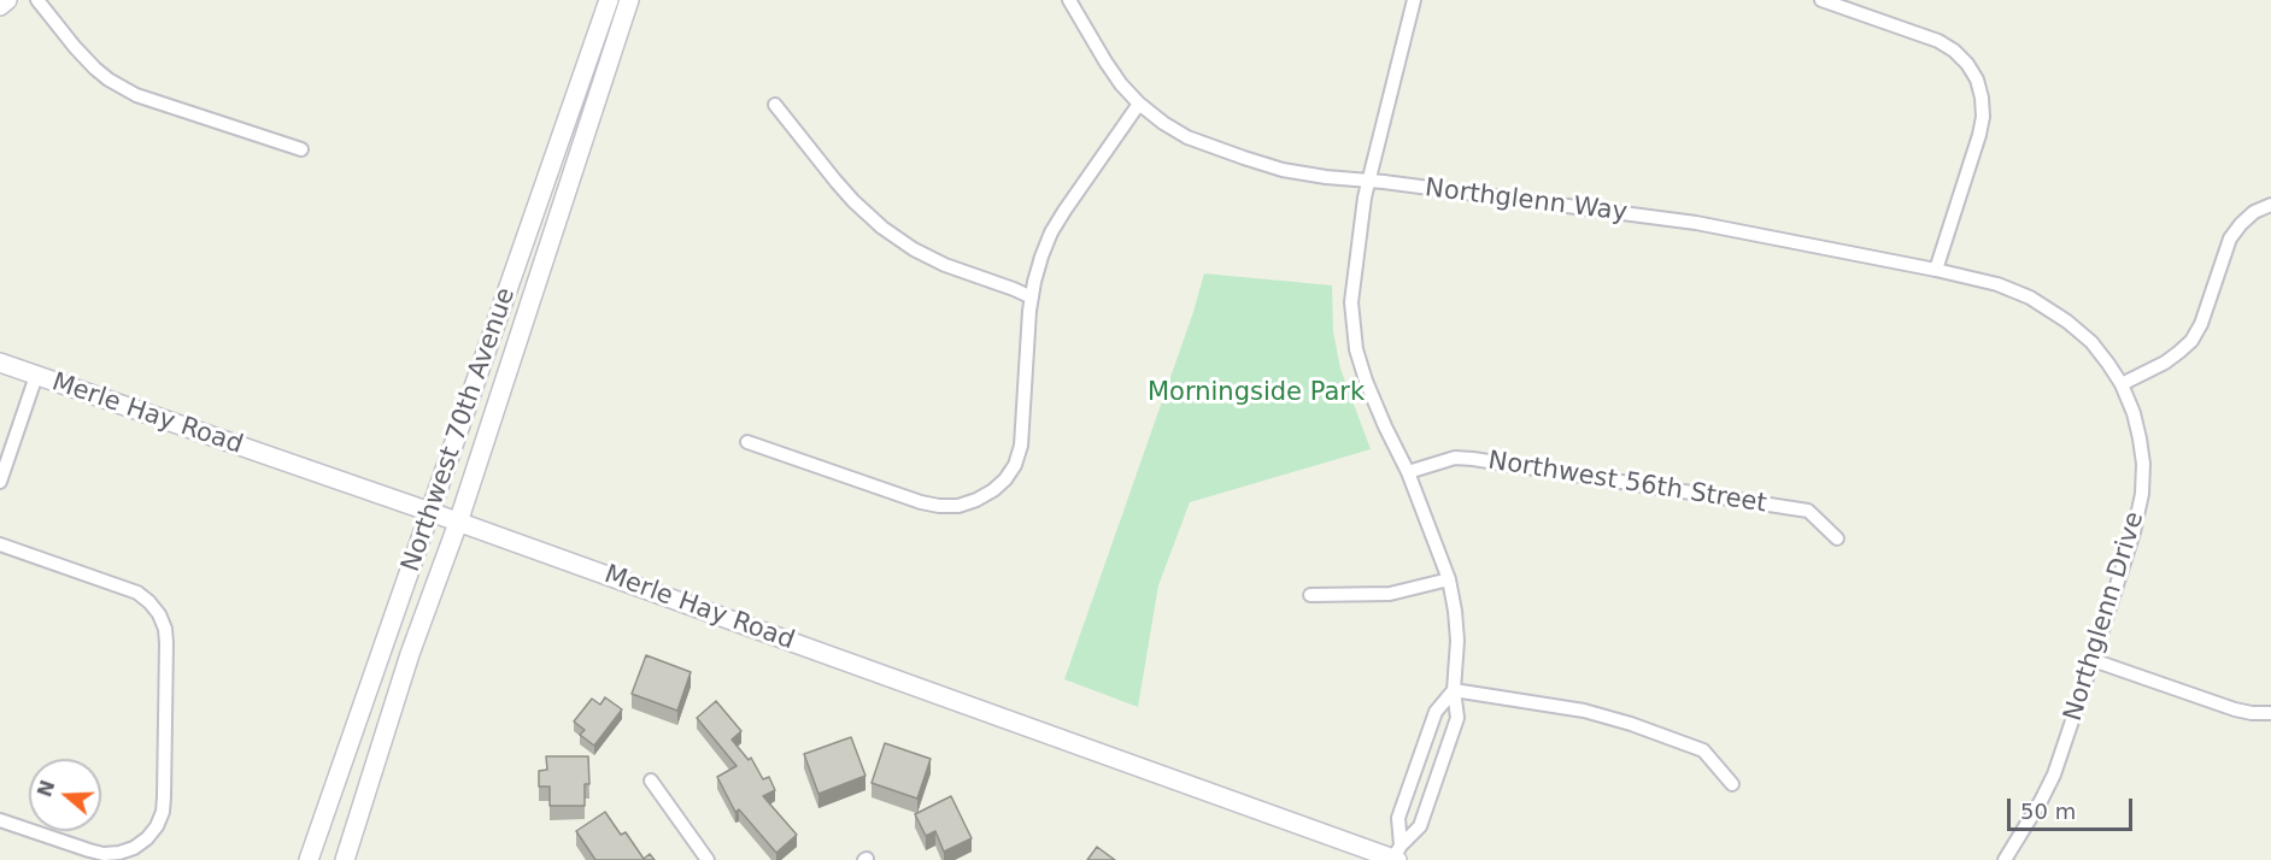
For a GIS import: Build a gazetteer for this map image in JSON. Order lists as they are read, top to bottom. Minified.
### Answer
{"streets":{"main road":["Merle Hay Road","Northwest 70th Avenue"],"street":["Northglenn Way","Northwest 56th Street","Northglenn Drive"]},"crossings":[["Northglenn Way","Northglenn Drive"],["Merle Hay Road","Northwest 70th Avenue"]],"parks":["Morningside Park"],"scale_bar":"50 m","north":"left"}
